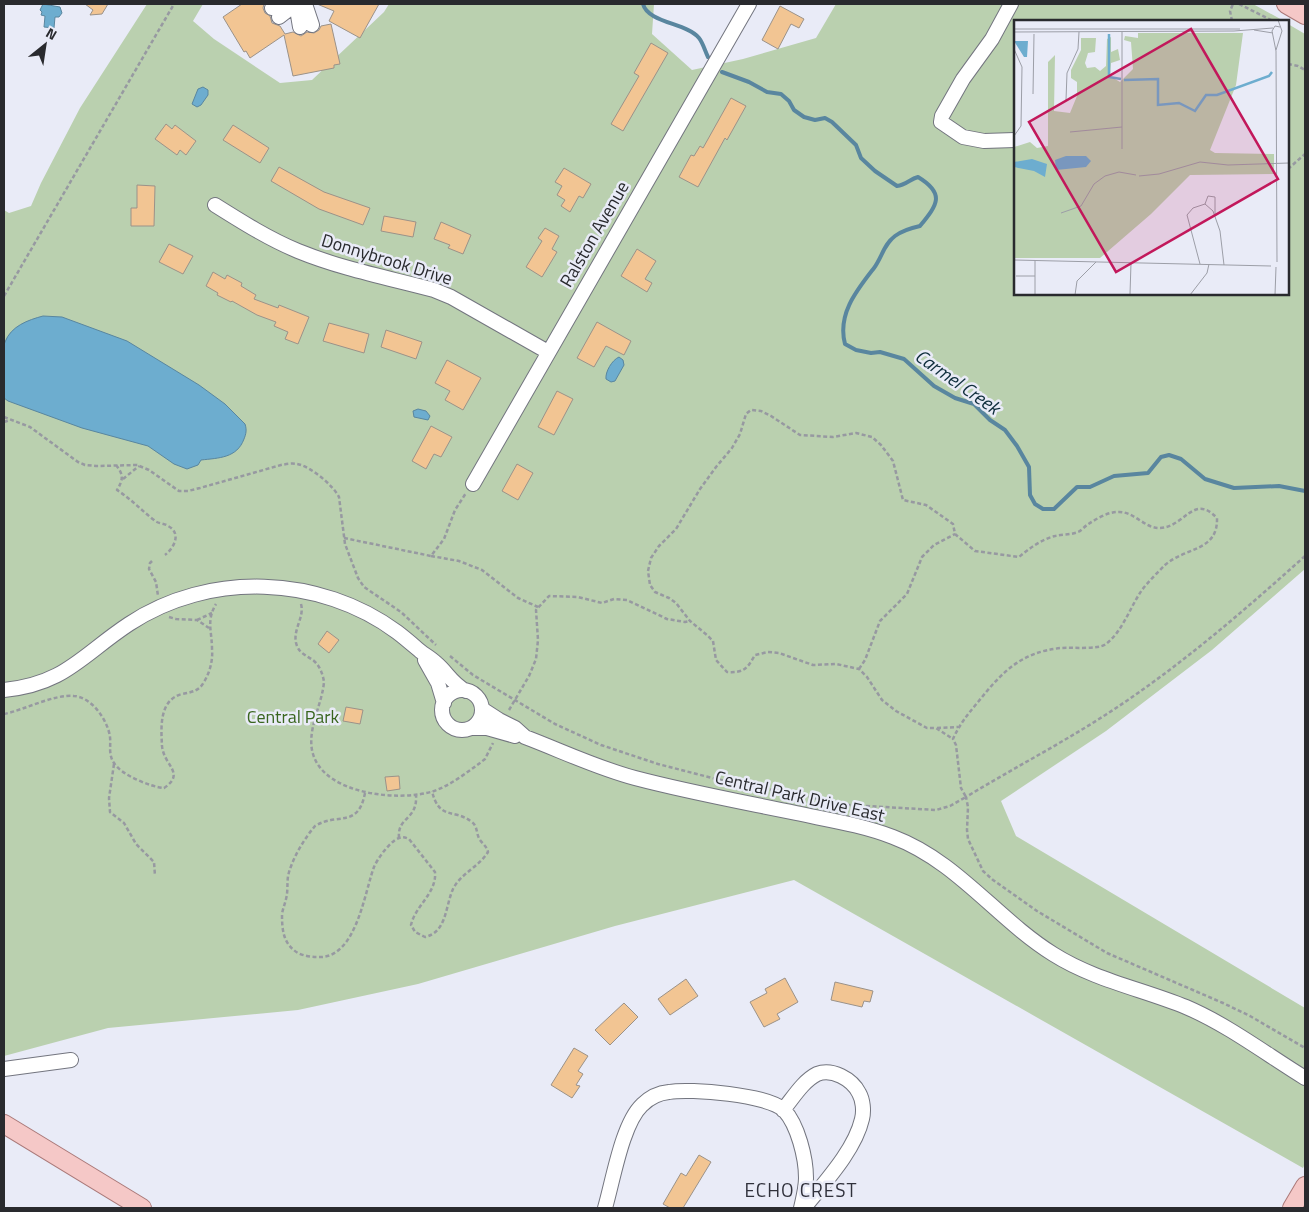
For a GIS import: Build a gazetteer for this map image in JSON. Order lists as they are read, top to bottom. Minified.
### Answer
{"streets":{"street":["Ralston Avenue","Donnybrook Drive","Central Park Drive East"]},"crossings":[["Ralston Avenue","Donnybrook Drive"]],"districts":["ECHO CREST"],"water":["Carmel Creek"],"parks":["Central Park"],"north":"top right"}
